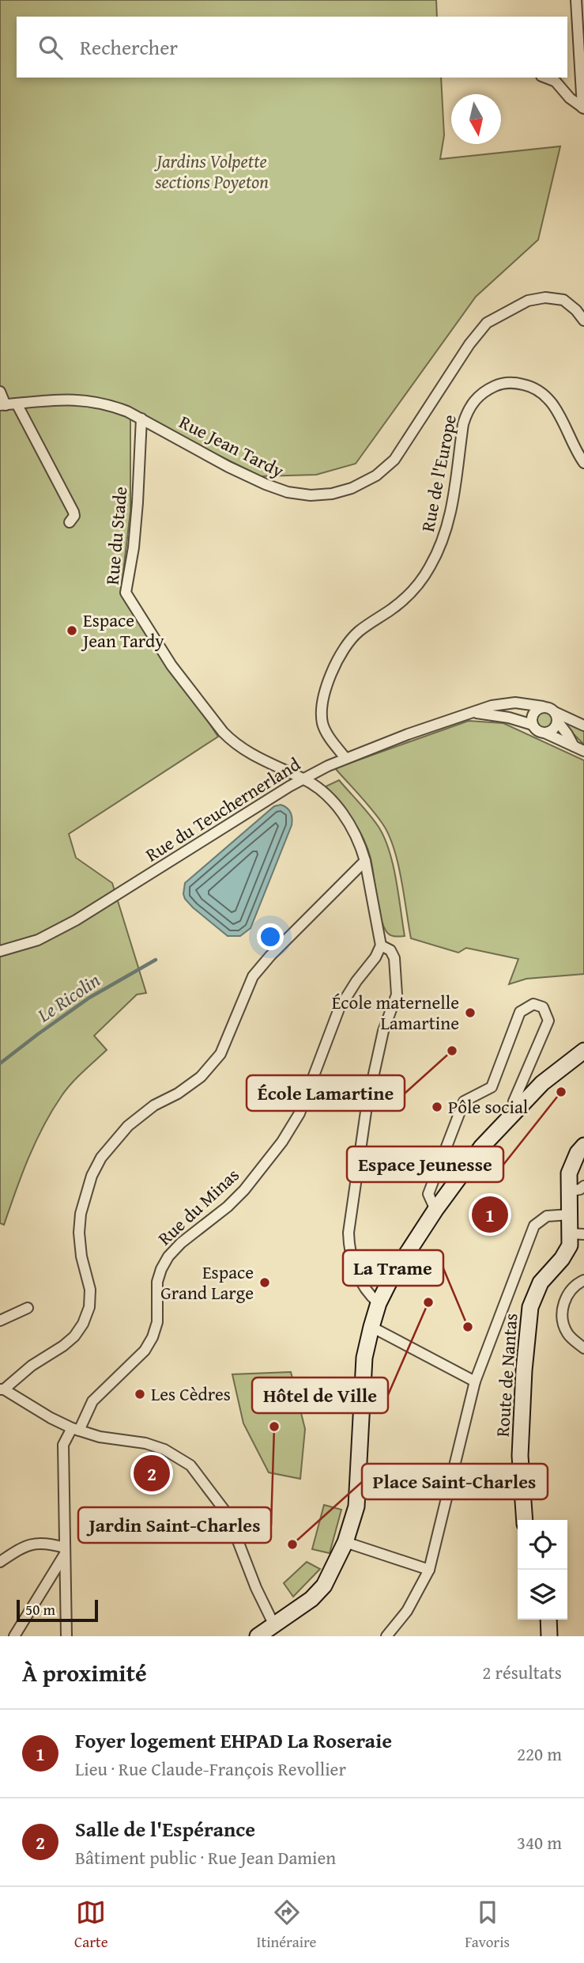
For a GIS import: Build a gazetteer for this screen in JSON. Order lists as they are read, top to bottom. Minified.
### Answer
{"streets":{"main road":["Route de Nantas"],"street":["Rue Jean Tardy","Rue de l'Europe","Rue du Stade","Rue du Teuchernerland","Rue du Minas"]},"crossings":[["Rue Jean Tardy","Rue du Stade"],["Rue de l'Europe","Rue du Teuchernerland"],["Rue du Stade","Rue du Teuchernerland"],["Rue du Stade","Rue du Minas"]],"water":["Le Ricolin"],"parks":["Jardins Volpette sections Poyeton"],"places":["Espace Jean Tardy","École maternelle Lamartine","École Lamartine","Espace Jeunesse","Pôle social","Espace Grand Large","Hôtel de Ville","La Trame","Les Cèdres","Jardin Saint-Charles","Place Saint-Charles"],"scale_bar":"50 m","north":"bottom","page":{"search":"Rechercher","pins":["1","2"],"scale":"50 m","heading":["À proximité","2 résultats"],"list":[{"mark":"1","name":"Foyer logement EHPAD La Roseraie","note":"Lieu · Rue Claude-François Revollier","value":"220 m"},{"mark":"2","name":"Salle de l'Espérance","note":"Bâtiment public · Rue Jean Damien","value":"340 m"}],"nav":["Carte","Itinéraire","Favoris"]}}
